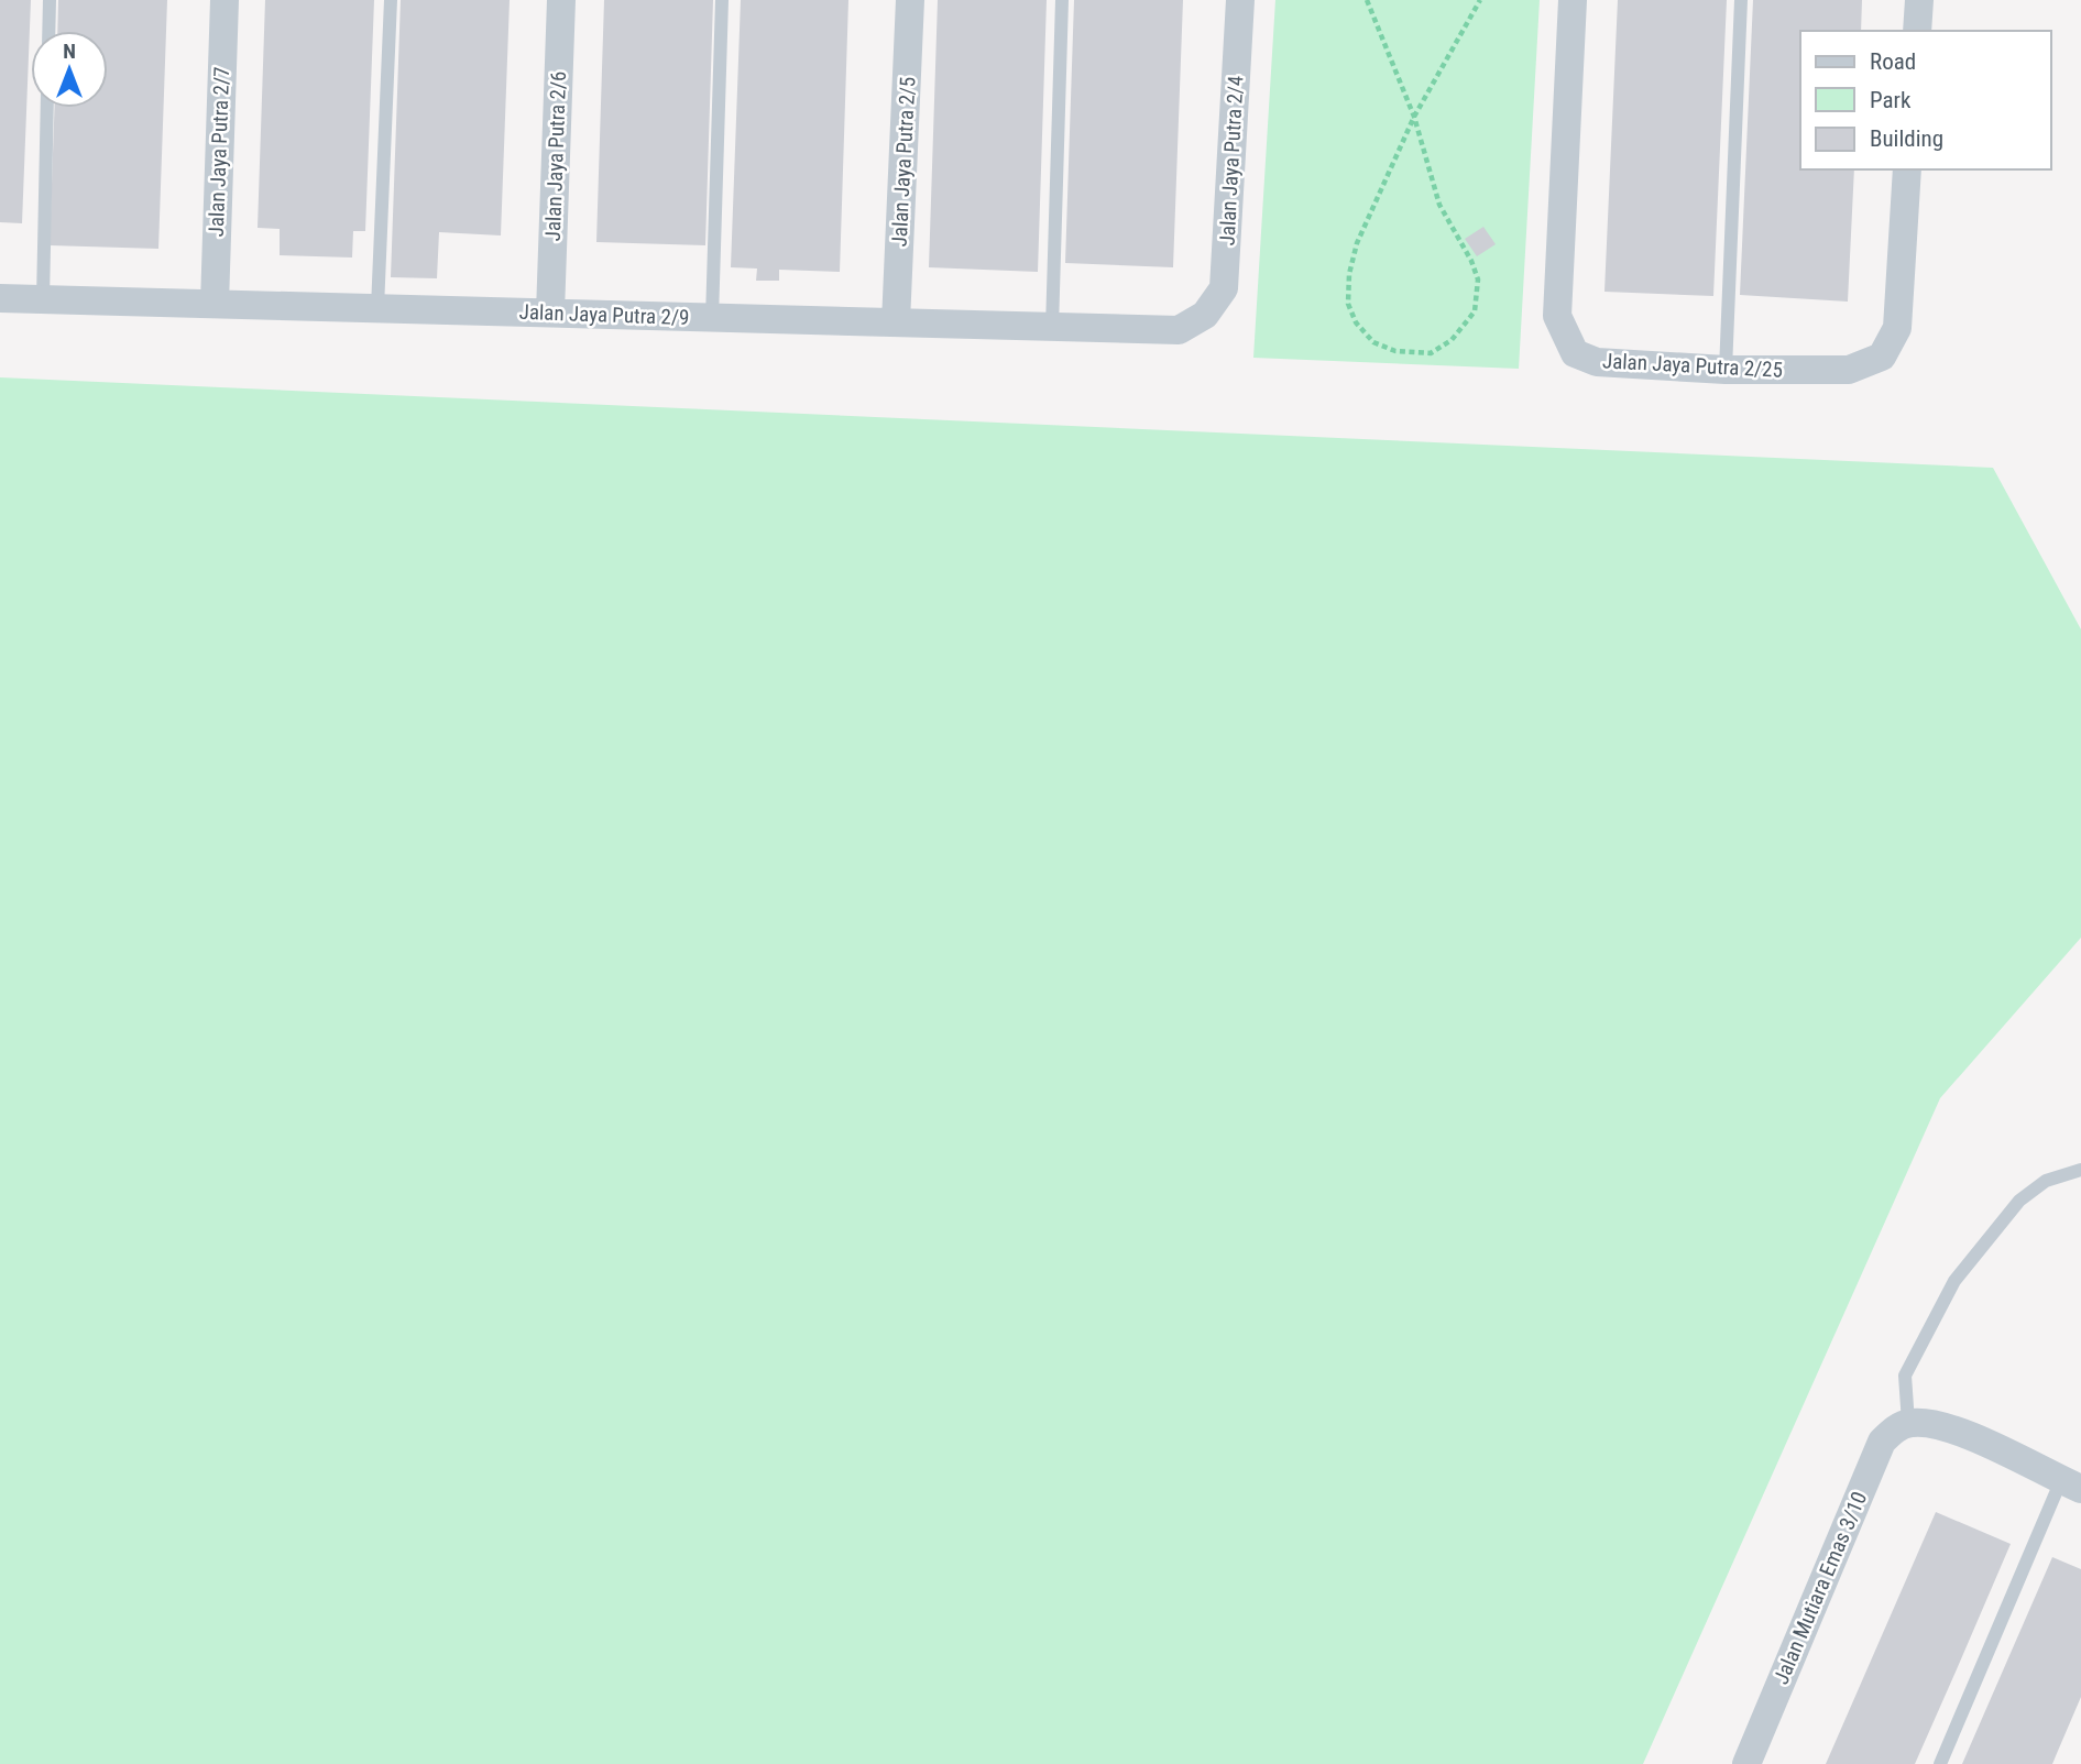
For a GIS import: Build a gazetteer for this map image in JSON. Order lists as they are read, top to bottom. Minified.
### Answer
{"streets":{"street":["Jalan Jaya Putra 2/7","Jalan Jaya Putra 2/6","Jalan Jaya Putra 2/4","Jalan Jaya Putra 2/5","Jalan Jaya Putra 2/9","Jalan Jaya Putra 2/25","Jalan Mutiara Emas 3/10"]},"crossings":[["Jalan Jaya Putra 2/7","Jalan Jaya Putra 2/9"],["Jalan Jaya Putra 2/6","Jalan Jaya Putra 2/9"],["Jalan Jaya Putra 2/4","Jalan Jaya Putra 2/9"],["Jalan Jaya Putra 2/5","Jalan Jaya Putra 2/9"]],"legend":["Road","Park","Building"],"north":"top"}
